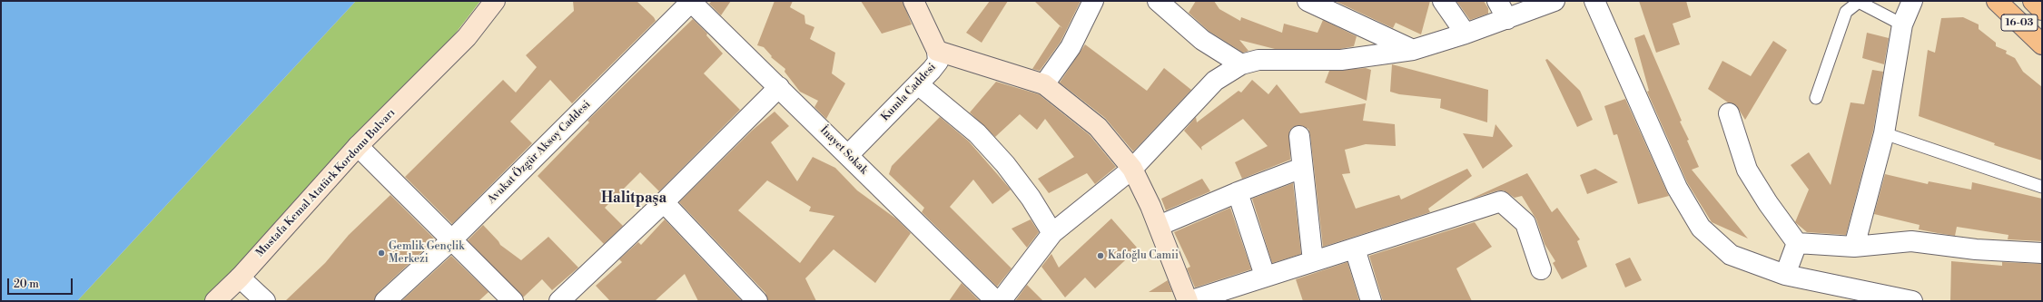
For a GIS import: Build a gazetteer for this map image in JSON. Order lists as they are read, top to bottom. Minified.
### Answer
{"streets":{"main road":["16-03"],"street":["Kumla Caddesi","İnayet Sokak","Avukat Özgür Aksoy Caddesi","Mustafa Kemal Atatürk Kordonu Bulvarı"]},"crossings":[["Kumla Caddesi","İnayet Sokak"],["İnayet Sokak","Avukat Özgür Aksoy Caddesi"]],"districts":["Halitpaşa"],"places":["Gemlik Gençlik Merkezi","Kafoğlu Camii"],"scale_bar":"20 m"}
